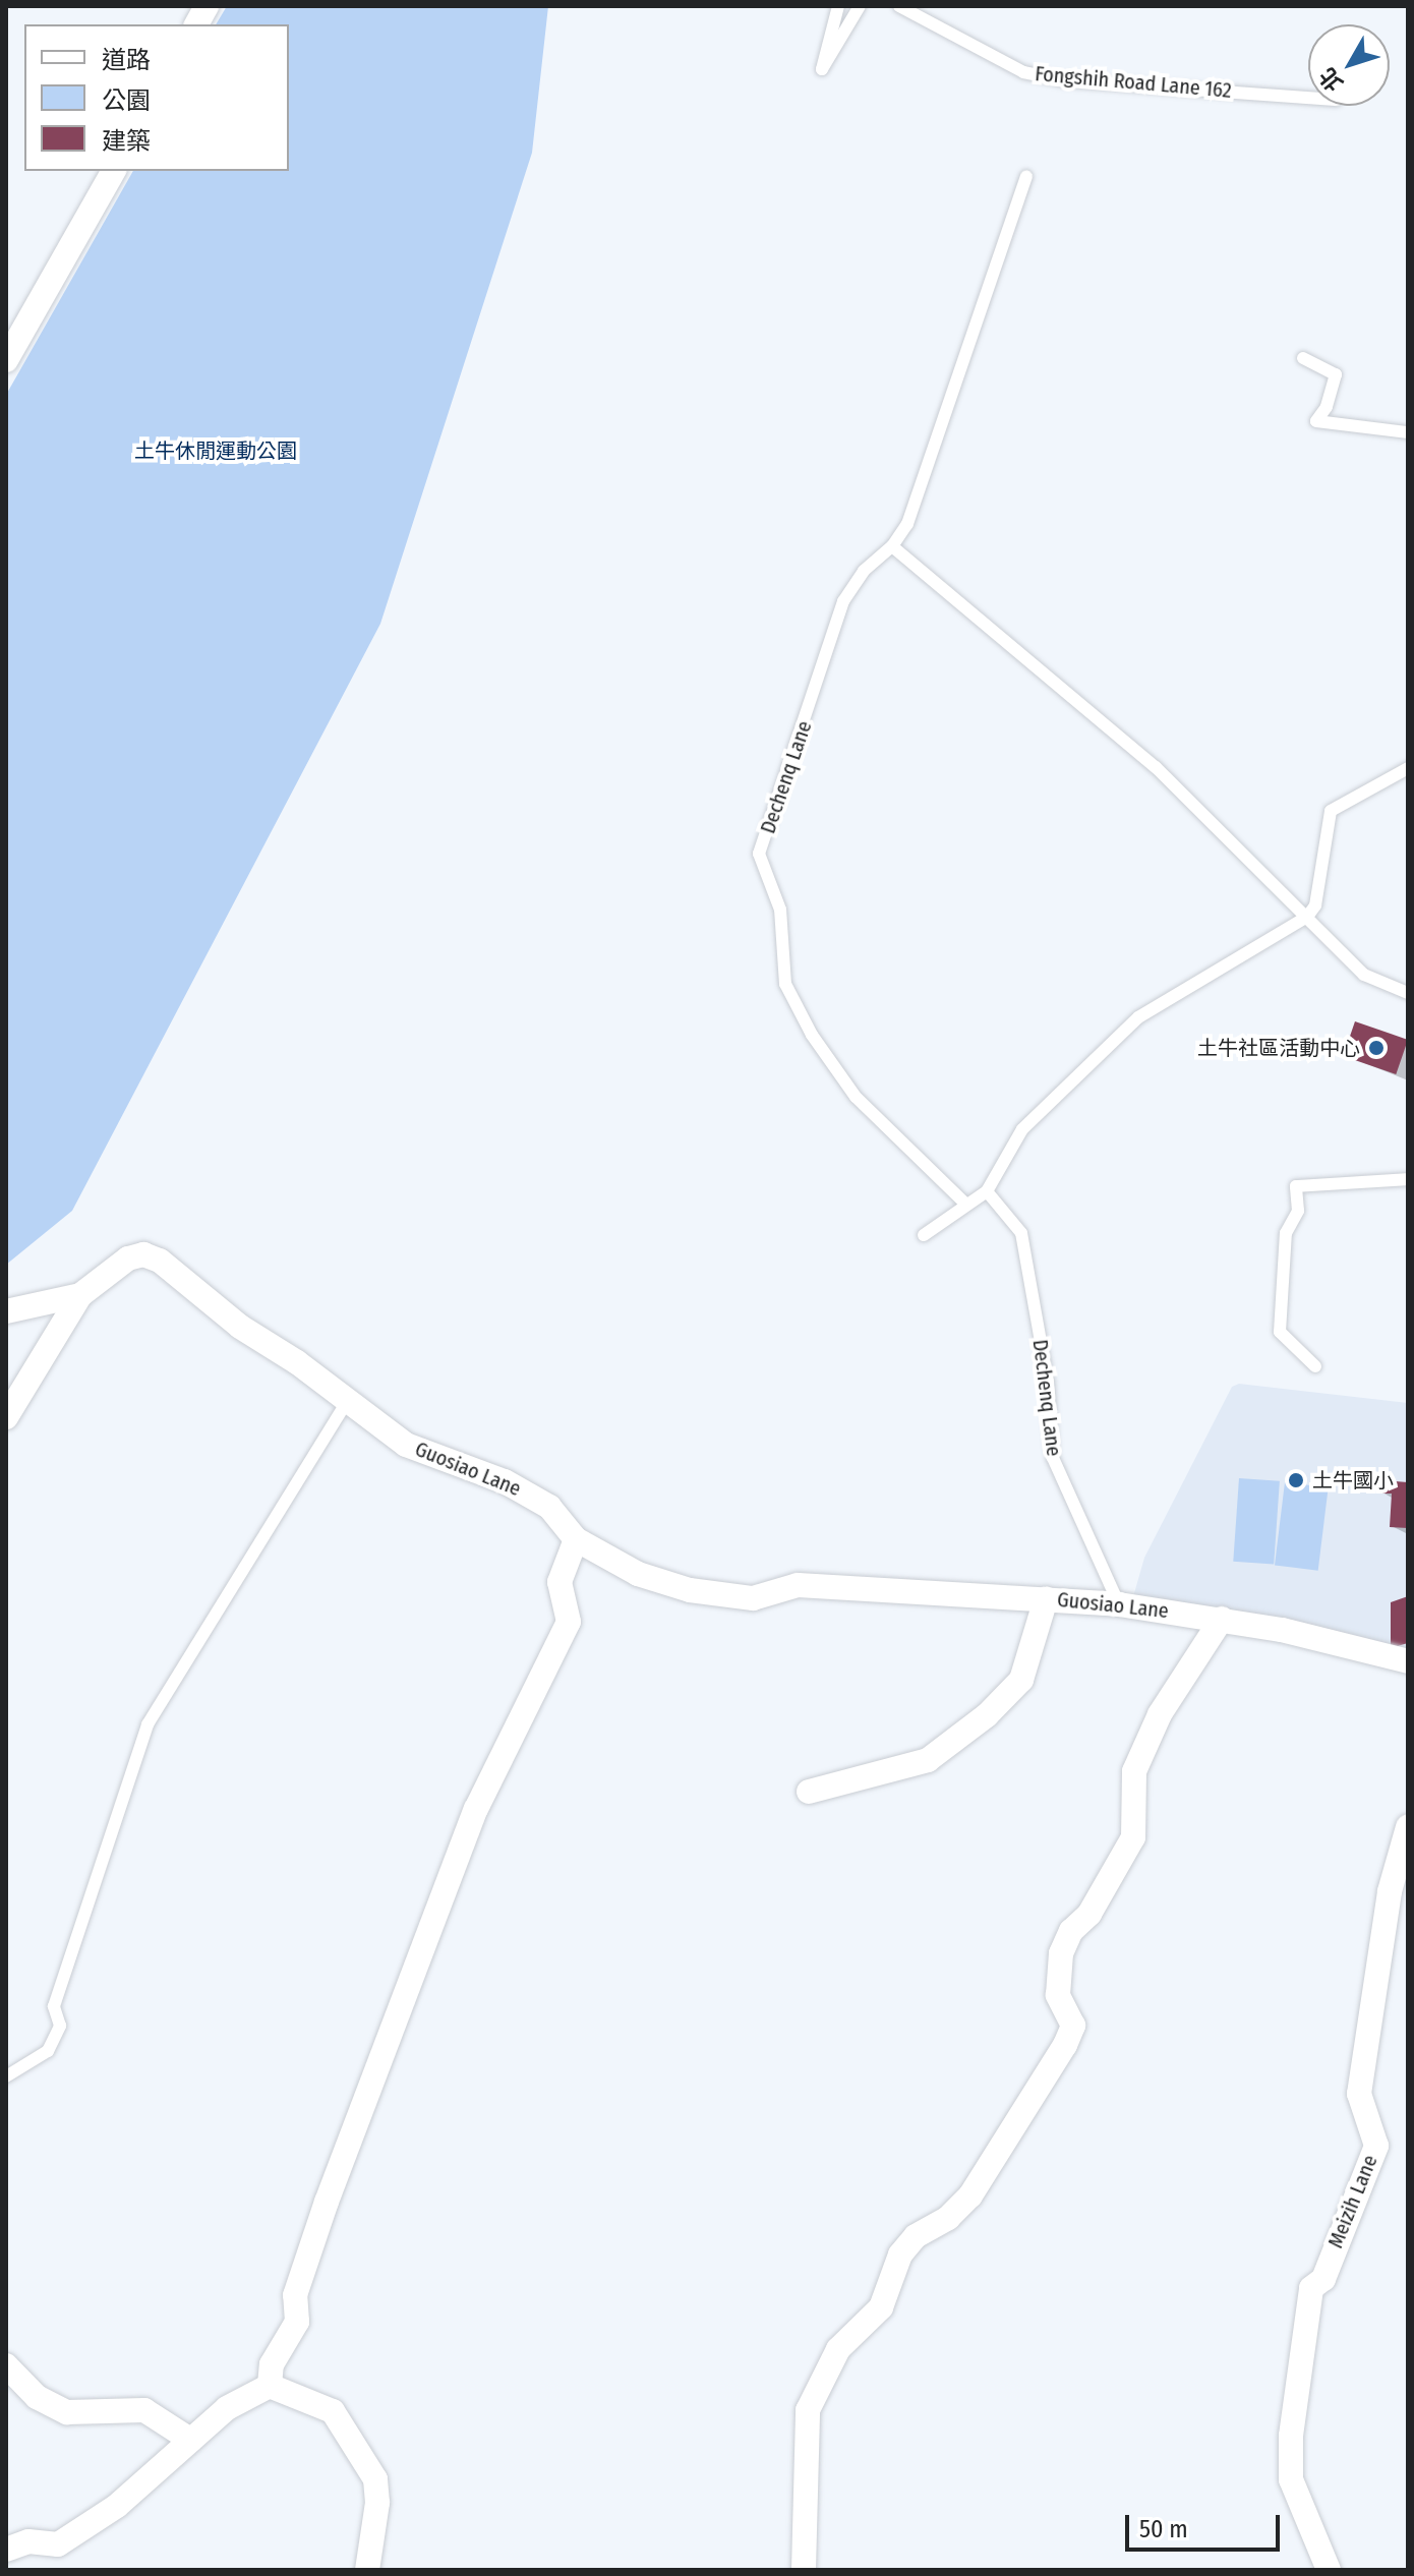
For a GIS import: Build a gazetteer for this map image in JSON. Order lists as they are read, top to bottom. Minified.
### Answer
{"streets":{"street":["Guosiao Lane","Meizih Lane"],"lane":["Fongshih Road Lane 162","Dechenq Lane"]},"crossings":[["Dechenq Lane","Guosiao Lane"]],"parks":["土牛休閒運動公園"],"places":["土牛社區活動中心","土牛國小"],"legend":["道路","公園","建築"],"scale_bar":"50 m","north":"bottom left"}
